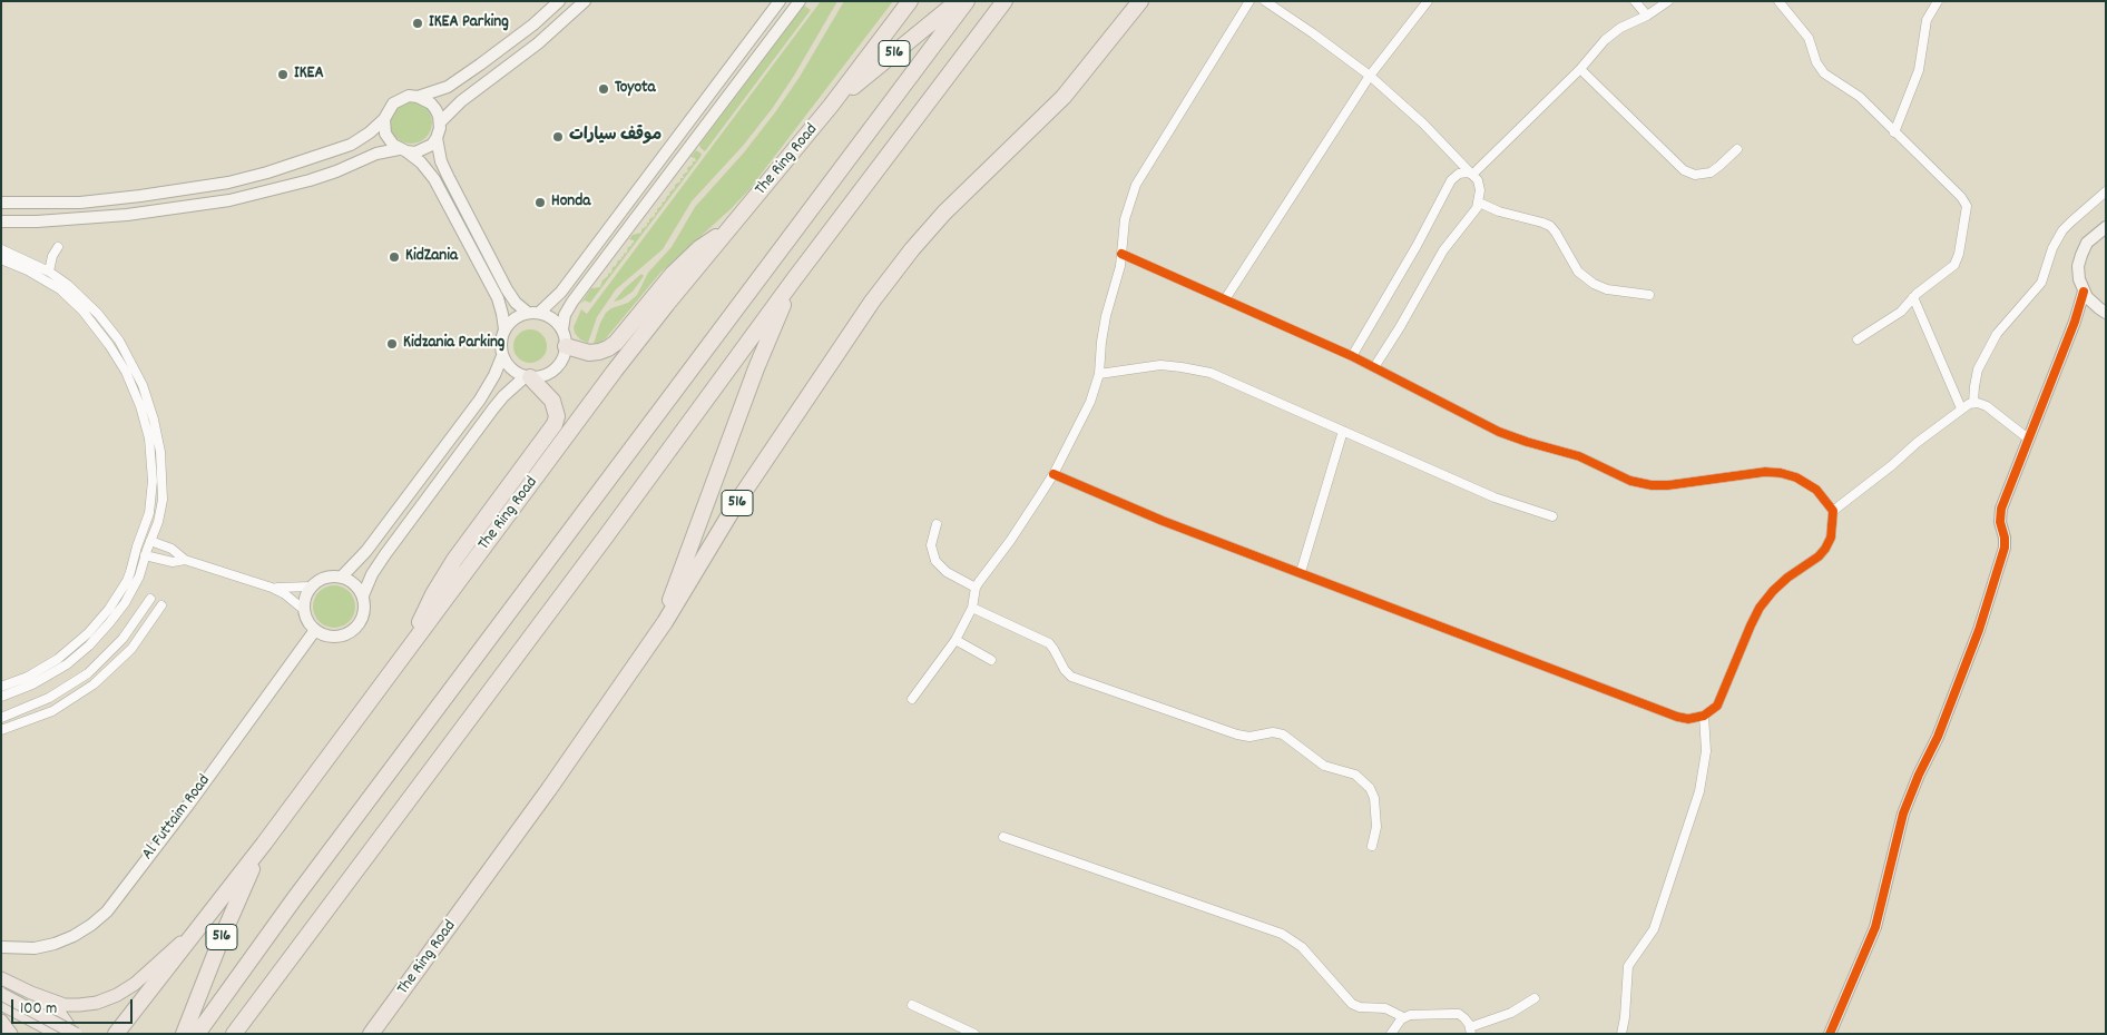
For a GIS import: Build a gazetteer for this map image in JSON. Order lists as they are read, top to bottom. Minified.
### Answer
{"streets":{"highway":["516","The Ring Road"],"street":["Al Futtaim Road"]},"crossings":[["516","The Ring Road"]],"places":["IKEA Parking","IKEA","Toyota","موقف سيارات","Honda","KidZania","Kidzania Parking"],"scale_bar":"100 m"}
